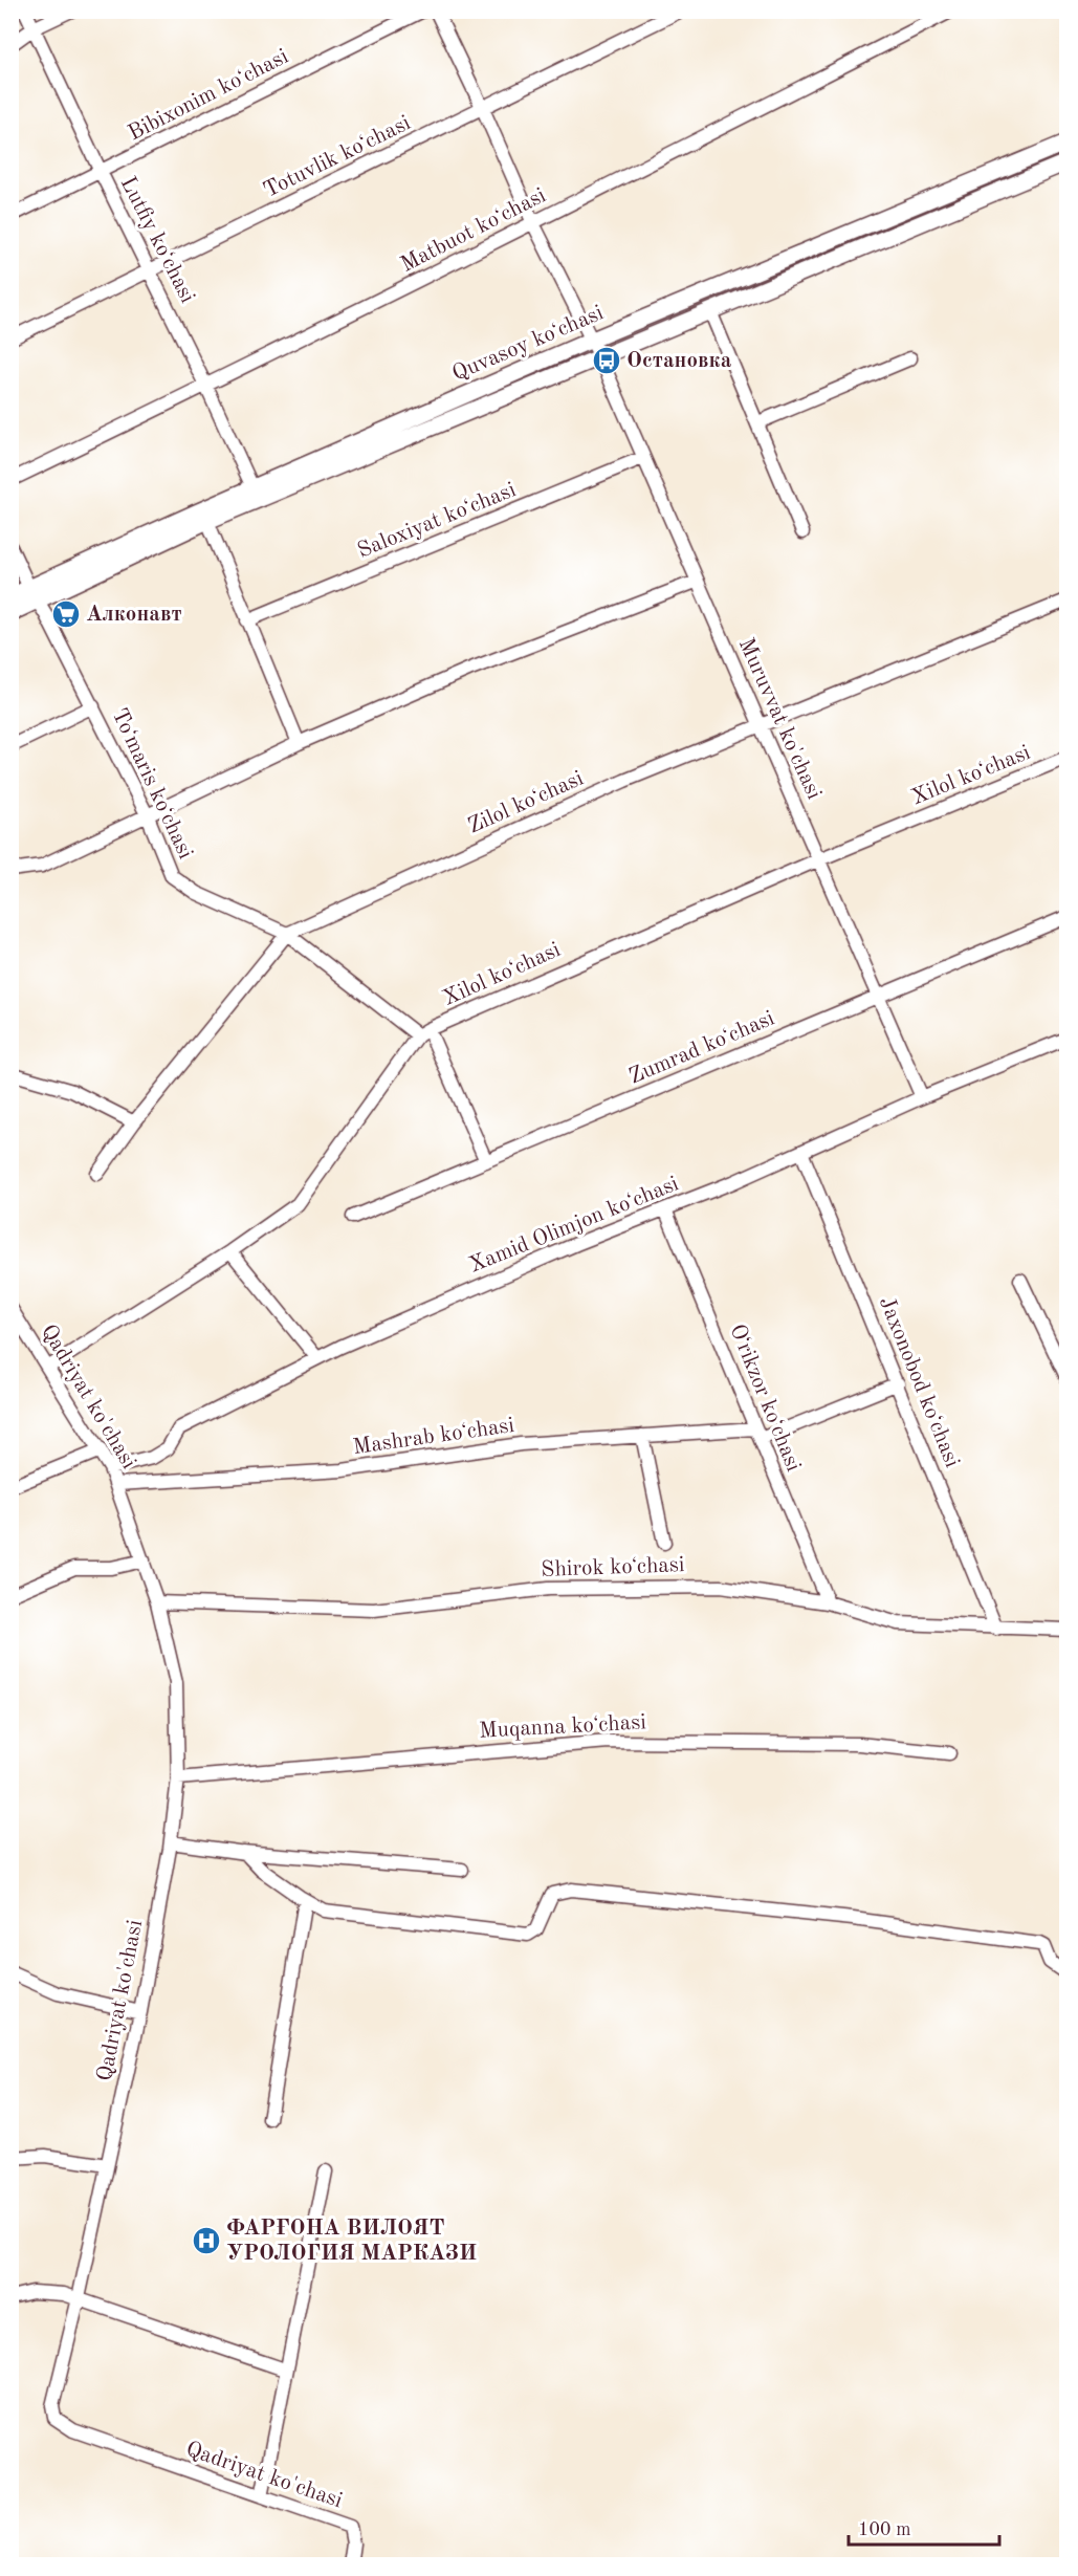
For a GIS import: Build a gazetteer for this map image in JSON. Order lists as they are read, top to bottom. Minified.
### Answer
{"streets":{"main road":["Quvasoy koʻchasi"],"street":["Bibixonim koʻchasi","Totuvlik koʻchasi","Matbuot koʻchasi","Lutfiy koʻchasi","Saloxiyat koʻchasi","Muruvvat ko'chasi","Xilol koʻchasi","Toʻmaris koʻchasi","Zilol koʻchasi","Zumrad koʻchasi","Xamid Olimjon koʻchasi","Jaxonobod koʻchasi","Qadriyat ko'chasi","Oʻrikzor koʻchasi","Mashrab koʻchasi","Shirok koʻchasi","Muqanna koʻchasi"]},"crossings":[["Bibixonim koʻchasi","Lutfiy koʻchasi"],["Totuvlik koʻchasi","Lutfiy koʻchasi"],["Matbuot koʻchasi","Lutfiy koʻchasi"],["Lutfiy koʻchasi","Quvasoy koʻchasi"],["Quvasoy koʻchasi","Muruvvat ko'chasi"],["Quvasoy koʻchasi","Toʻmaris koʻchasi"],["Saloxiyat koʻchasi","Muruvvat ko'chasi"],["Muruvvat ko'chasi","Xilol koʻchasi"],["Muruvvat ko'chasi","Zilol koʻchasi"],["Muruvvat ko'chasi","Zumrad koʻchasi"],["Muruvvat ko'chasi","Xamid Olimjon koʻchasi"],["Xilol koʻchasi","Toʻmaris koʻchasi"],["Toʻmaris koʻchasi","Zilol koʻchasi"],["Xamid Olimjon koʻchasi","Jaxonobod koʻchasi"],["Xamid Olimjon koʻchasi","Qadriyat ko'chasi"],["Xamid Olimjon koʻchasi","Oʻrikzor koʻchasi"],["Jaxonobod koʻchasi","Mashrab koʻchasi"],["Jaxonobod koʻchasi","Shirok koʻchasi"],["Qadriyat ko'chasi","Mashrab koʻchasi"],["Qadriyat ko'chasi","Shirok koʻchasi"],["Qadriyat ko'chasi","Muqanna koʻchasi"],["Oʻrikzor koʻchasi","Mashrab koʻchasi"],["Oʻrikzor koʻchasi","Shirok koʻchasi"]],"places":{"bus stop":["Остановка"],"supermarket":["Алконавт"],"hospital":["ФАРҒОНА ВИЛОЯТ УРОЛОГИЯ МАРКАЗИ"]},"scale_bar":"100 m"}
